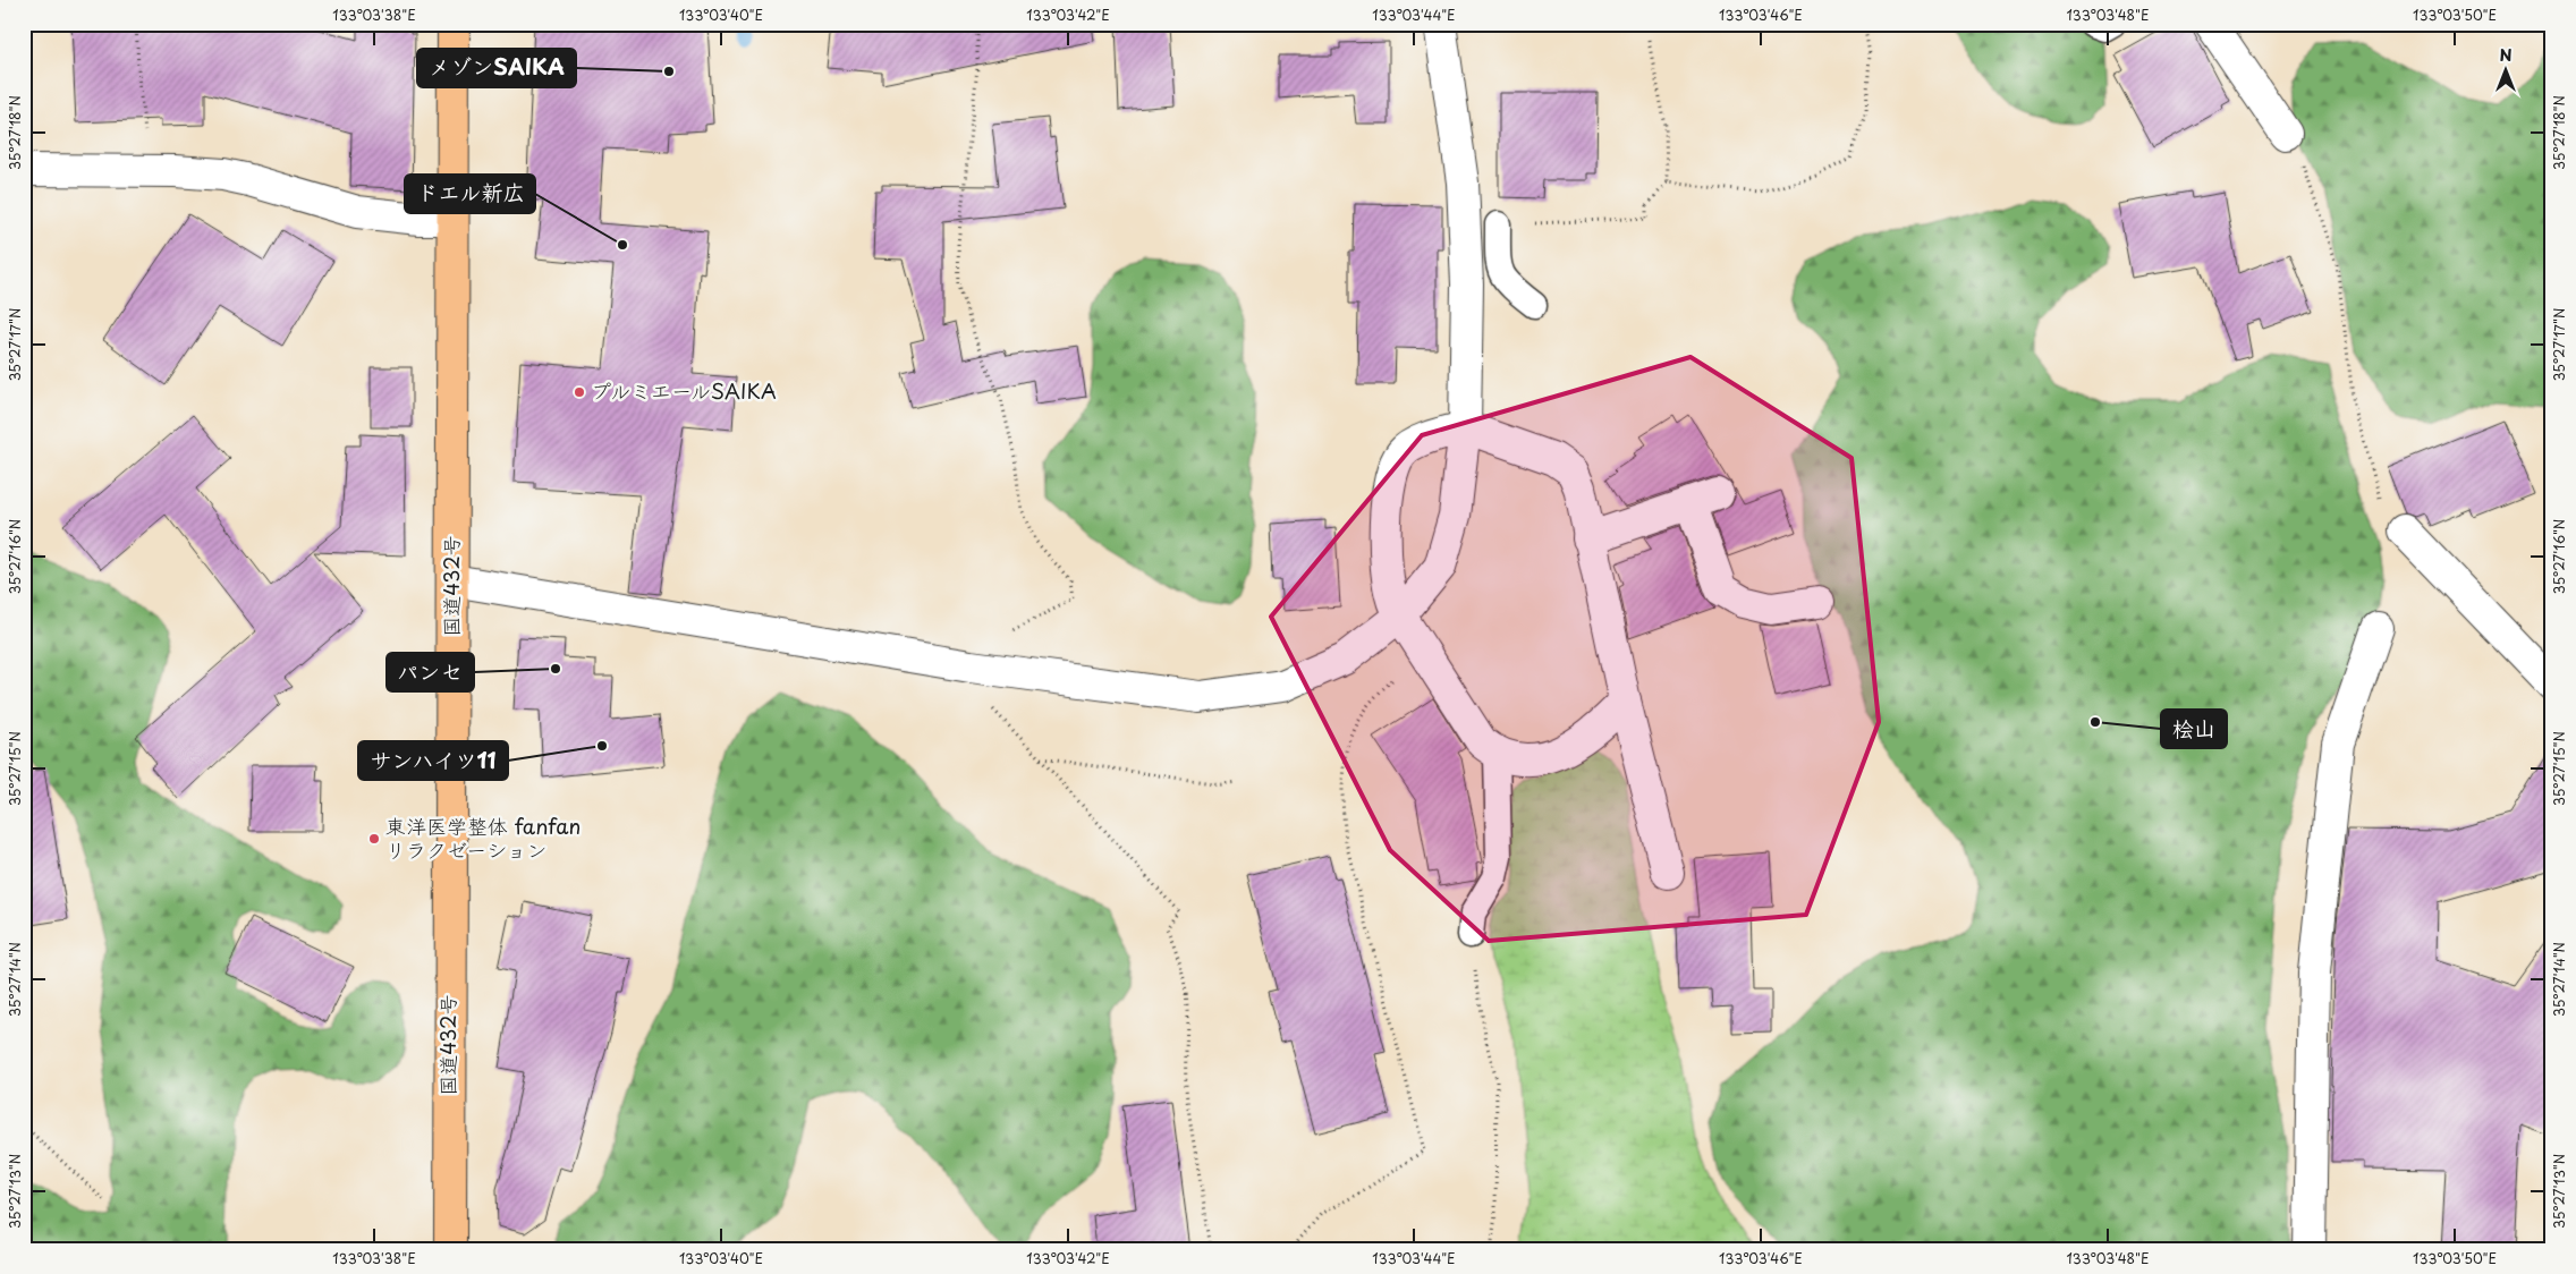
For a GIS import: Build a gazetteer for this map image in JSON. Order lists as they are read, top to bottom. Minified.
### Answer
{"streets":{"highway":["国道432号"]},"places":["メゾンSAIKA","ドエル新広","プルミエールSAIKA","パンセ","桧山","サンハイツ11","東洋医学整体 fanfan リラクゼーション"],"north":"top","coordinates":["133°03'38\"E","133°03'40\"E","133°03'42\"E","133°03'44\"E","133°03'46\"E","133°03'48\"E","133°03'50\"E","35°27'18\"N","35°27'17\"N","35°27'16\"N","35°27'15\"N","35°27'14\"N","35°27'13\"N"]}
